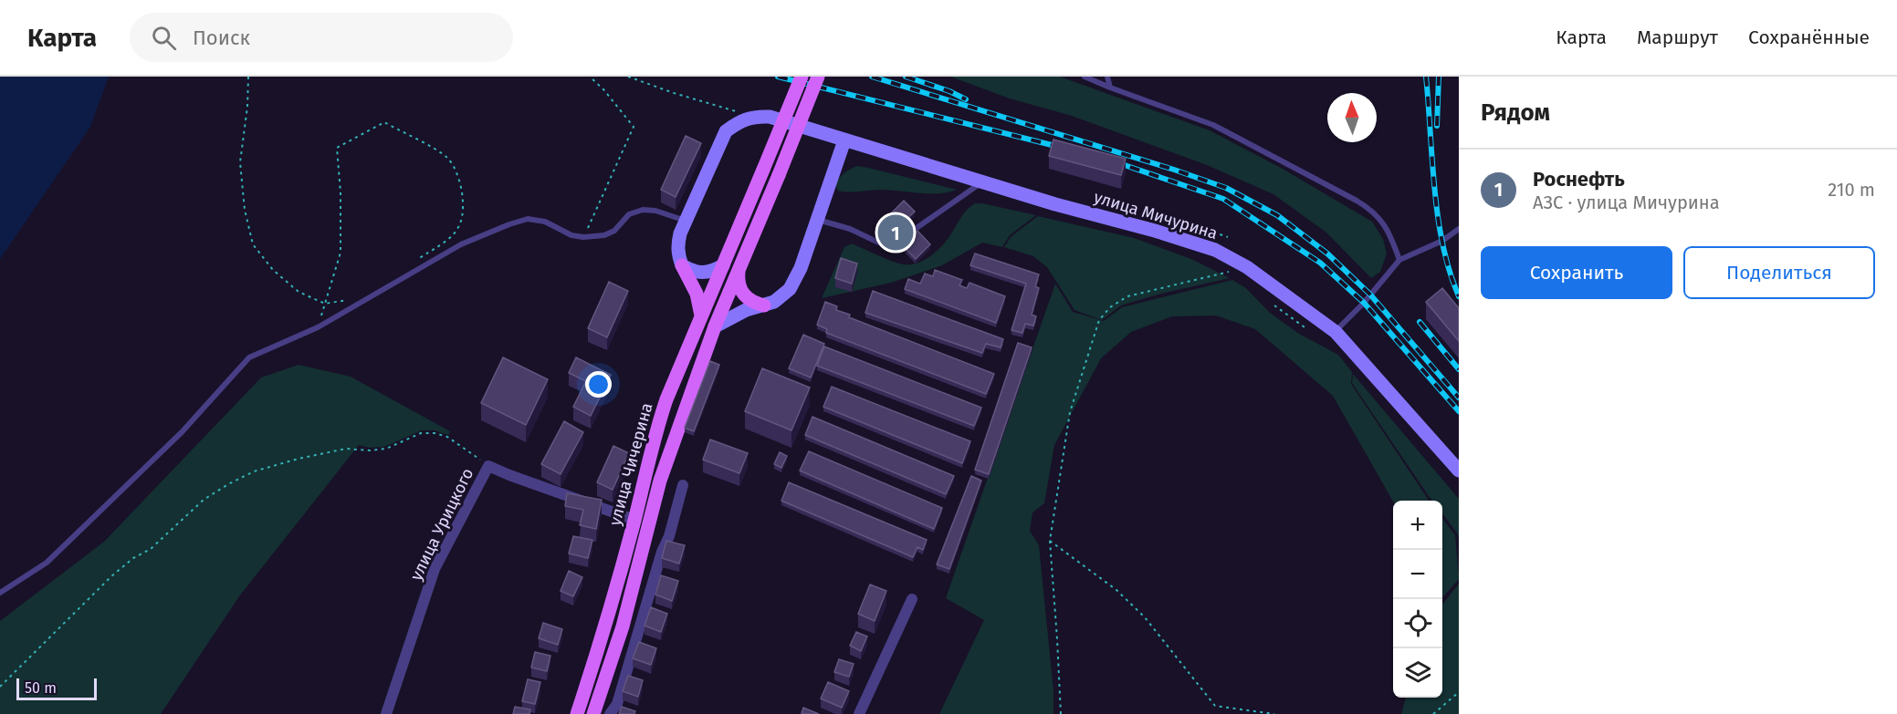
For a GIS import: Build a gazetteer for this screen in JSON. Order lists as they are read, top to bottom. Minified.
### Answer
{"streets":{"main road":["улица Мичурина","улица Чичерина"],"street":["улица Урицкого"]},"crossings":[["улица Чичерина","улица Урицкого"]],"scale_bar":"50 m","north":"top","page":{"header":"Карта","search":"Поиск","nav":["Карта","Маршрут","Сохранённые"],"heading":"Рядом","list":[{"mark":"1","name":"Роснефть","note":"АЗС · улица Мичурина","value":"210 m"}],"pins":"1","buttons":["Сохранить","Поделиться"],"map_buttons":["+","−"],"scale":"50 m"}}
